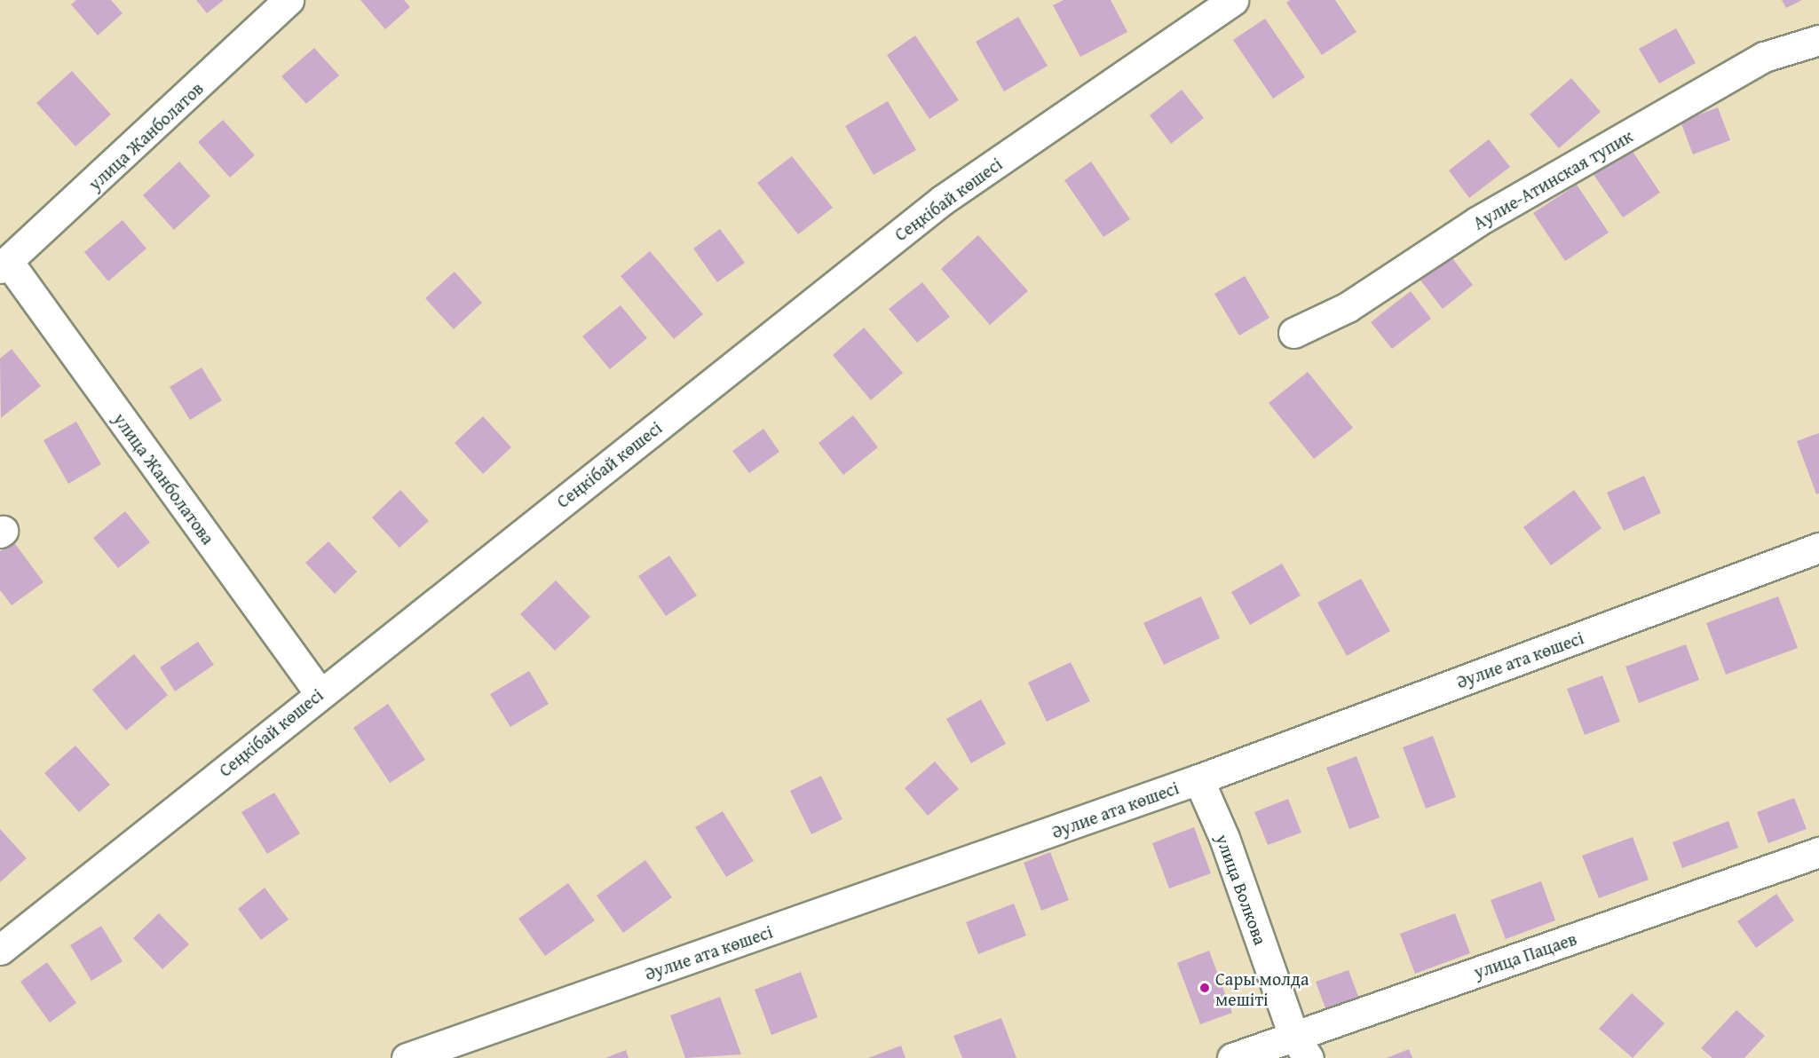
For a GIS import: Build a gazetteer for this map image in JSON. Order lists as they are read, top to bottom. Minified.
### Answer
{"streets":{"street":["улица Жанболатов","Аулие-Атинская тупик","Сеңкібай көшесі","улица Жанболатова","Әулие ата көшесі","улица Волкова","улица Пацаев"]},"crossings":[["улица Жанболатов","улица Жанболатова"],["Сеңкібай көшесі","улица Жанболатова"],["Әулие ата көшесі","улица Волкова"],["улица Волкова","улица Пацаев"]],"places":["Сары молда мешіті"]}
